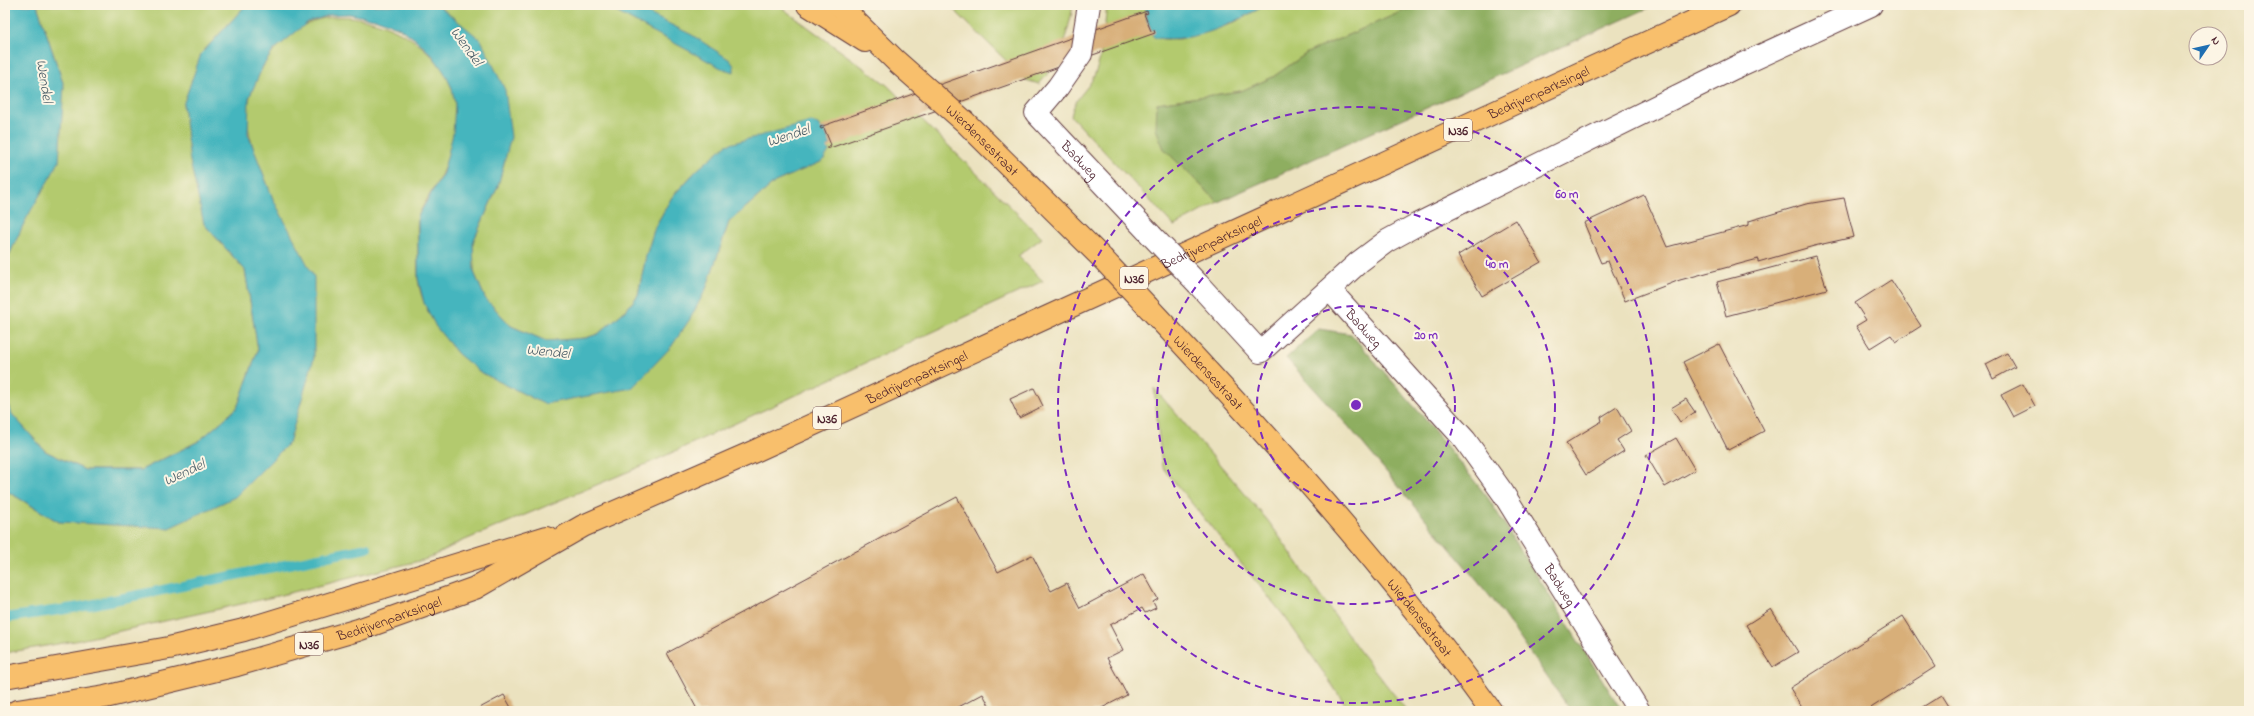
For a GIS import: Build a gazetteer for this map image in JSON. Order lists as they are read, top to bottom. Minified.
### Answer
{"streets":{"main road":["Bedrijvenparksingel","N36","Wierdensestraat"],"street":["Badweg"]},"water":["Wendel"],"north":"top right","rings":["60 m","40 m","20 m"]}
